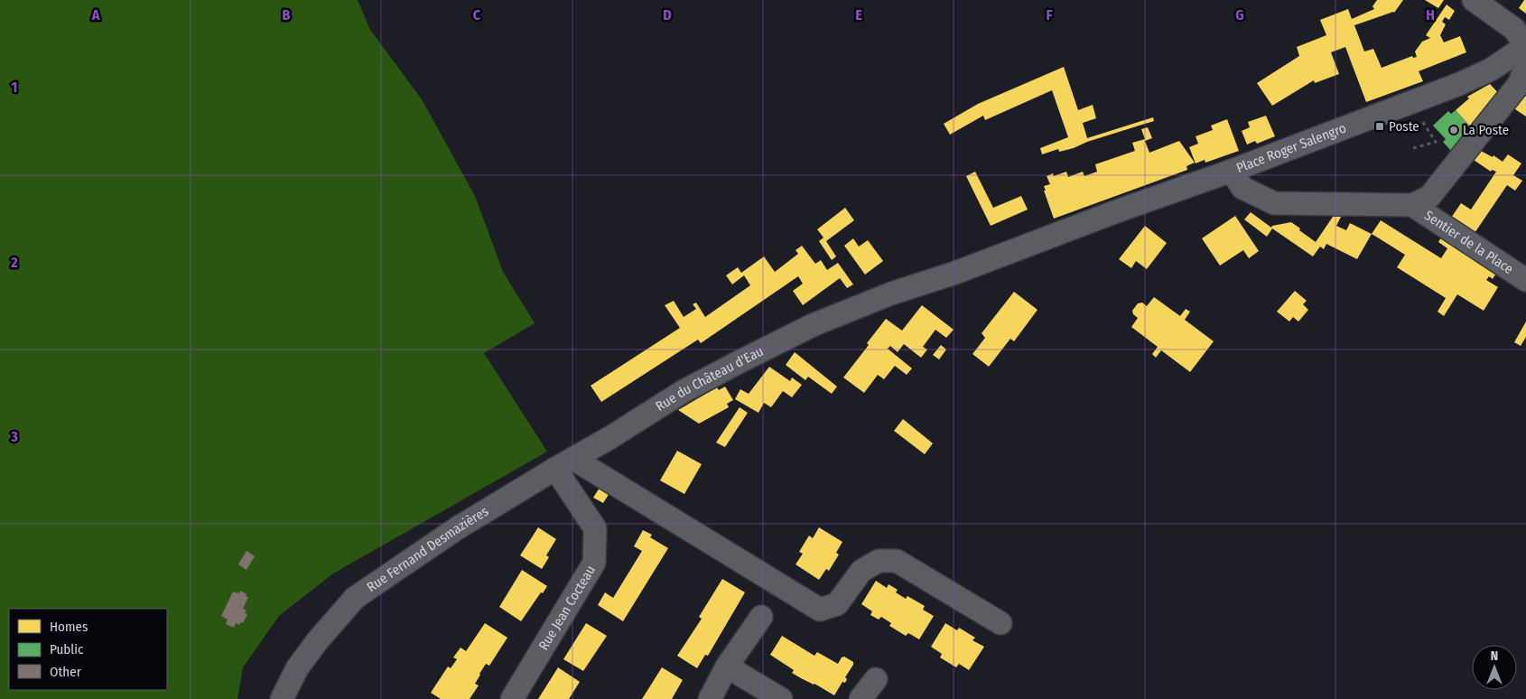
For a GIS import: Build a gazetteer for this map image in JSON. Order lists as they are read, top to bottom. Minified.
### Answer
{"streets":{"street":["Place Roger Salengro","Sentier de la Place","Rue du Château d'Eau","Rue Fernand Desmazières","Rue Jean Cocteau"]},"crossings":[["Place Roger Salengro","Sentier de la Place"],["Place Roger Salengro","Rue du Château d'Eau"],["Rue du Château d'Eau","Rue Fernand Desmazières"],["Rue Fernand Desmazières","Rue Jean Cocteau"]],"places":{"transit":["Poste"],"other":["La Poste"]},"legend":["Homes","Public","Other"],"north":"top","grid":{"columns":["A","B","C","D","E","F","G","H"],"rows":["1","2","3"]}}
